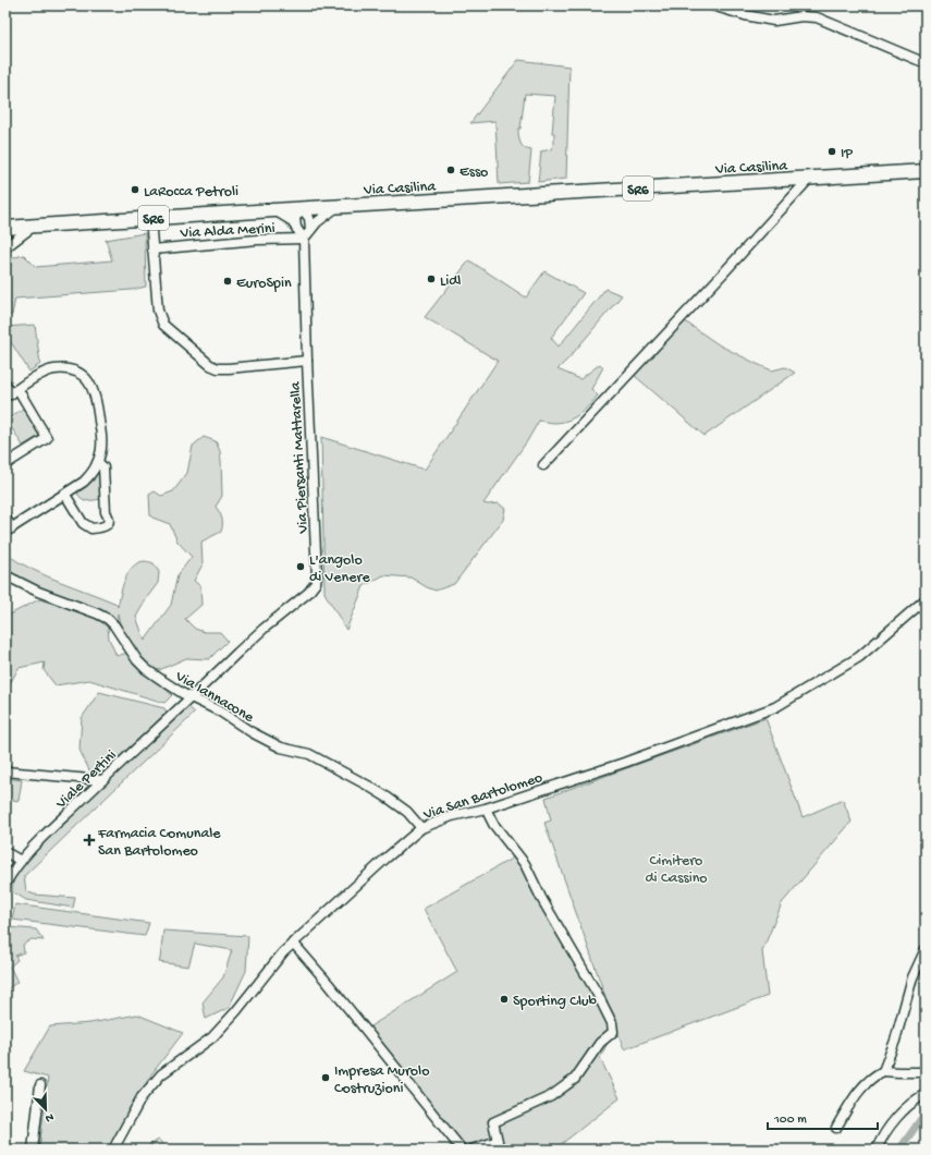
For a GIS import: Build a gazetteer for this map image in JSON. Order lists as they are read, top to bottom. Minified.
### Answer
{"streets":{"main road":["Via Casilina","SR6"],"street":["Via Alda Merini","Via Piersanti Mattarella","Via Iannacone","Viale Pertini","Via San Bartolomeo"]},"crossings":[["Via Alda Merini","Via Piersanti Mattarella"],["Via Piersanti Mattarella","Via Iannacone"],["Via Piersanti Mattarella","Viale Pertini"],["Via Iannacone","Viale Pertini"],["Via Iannacone","Via San Bartolomeo"]],"parks":["Cimitero di Cassino"],"places":{"other":["IP","Esso","LaRocca Petroli","Lidl","EuroSpin","L'angolo di Venere","Sporting Club","Impresa Murolo Costruzioni"],"health":["Farmacia Comunale San Bartolomeo"]},"scale_bar":"100 m","north":"bottom right"}
